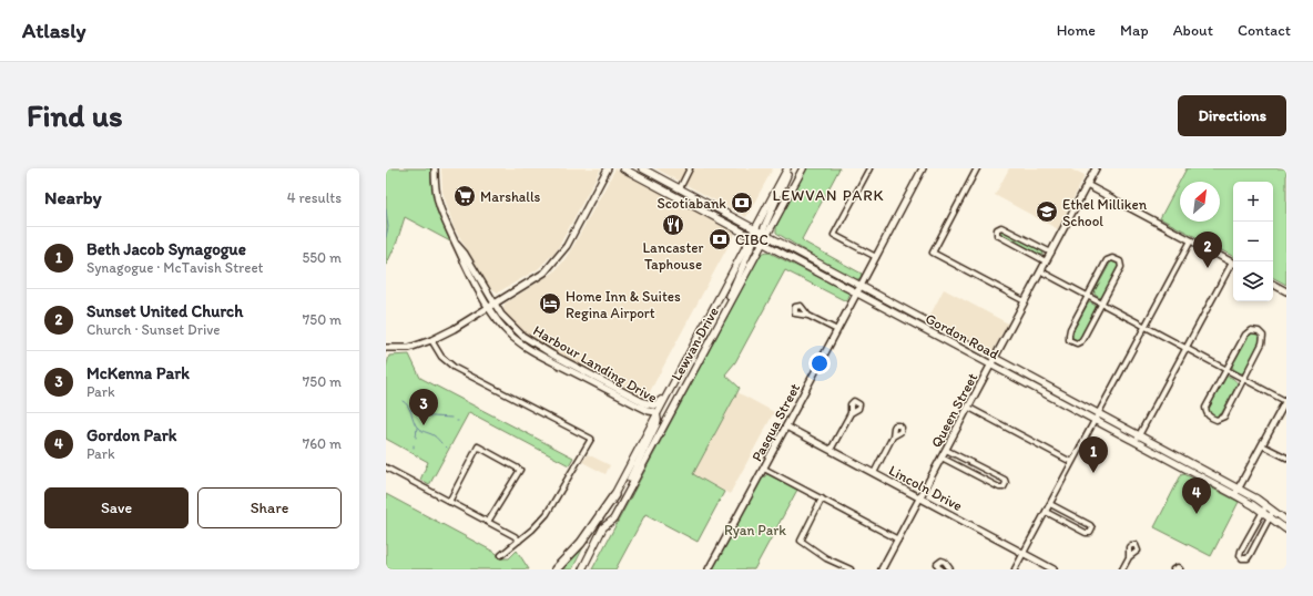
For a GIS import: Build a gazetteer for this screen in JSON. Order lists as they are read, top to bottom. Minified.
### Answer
{"streets":{"main road":["Gordon Road","Lewvan Drive"],"street":["Harbour Landing Drive","Queen Street","Pasqua Street","Lincoln Drive"]},"crossings":[["Gordon Road","Lewvan Drive"],["Gordon Road","Queen Street"],["Gordon Road","Pasqua Street"],["Lewvan Drive","Harbour Landing Drive"],["Queen Street","Lincoln Drive"],["Pasqua Street","Lincoln Drive"]],"districts":["LEWVAN PARK"],"parks":["Ryan Park"],"places":{"supermarket":["Marshalls"],"bank":["Scotiabank","CIBC"],"school or university":["Ethel Milliken School"],"restaurant":["Lancaster Taphouse"],"hotel":["Home Inn & Suites Regina Airport"]},"north":"top right","page":{"header":"Atlasly","nav":["Home","Map","About","Contact"],"buttons":["Directions",["Save","Share"]],"title":"Find us","heading":["Nearby","4 results"],"map_buttons":["+","−"],"list":[{"mark":"1","name":"Beth Jacob Synagogue","note":"Synagogue · McTavish Street","value":"550 m"},{"mark":"2","name":"Sunset United Church","note":"Church · Sunset Drive","value":"750 m"},{"mark":"3","name":"McKenna Park","note":"Park","value":"750 m"},{"mark":"4","name":"Gordon Park","note":"Park","value":"760 m"}],"pins":["2","3","1","4"]}}
